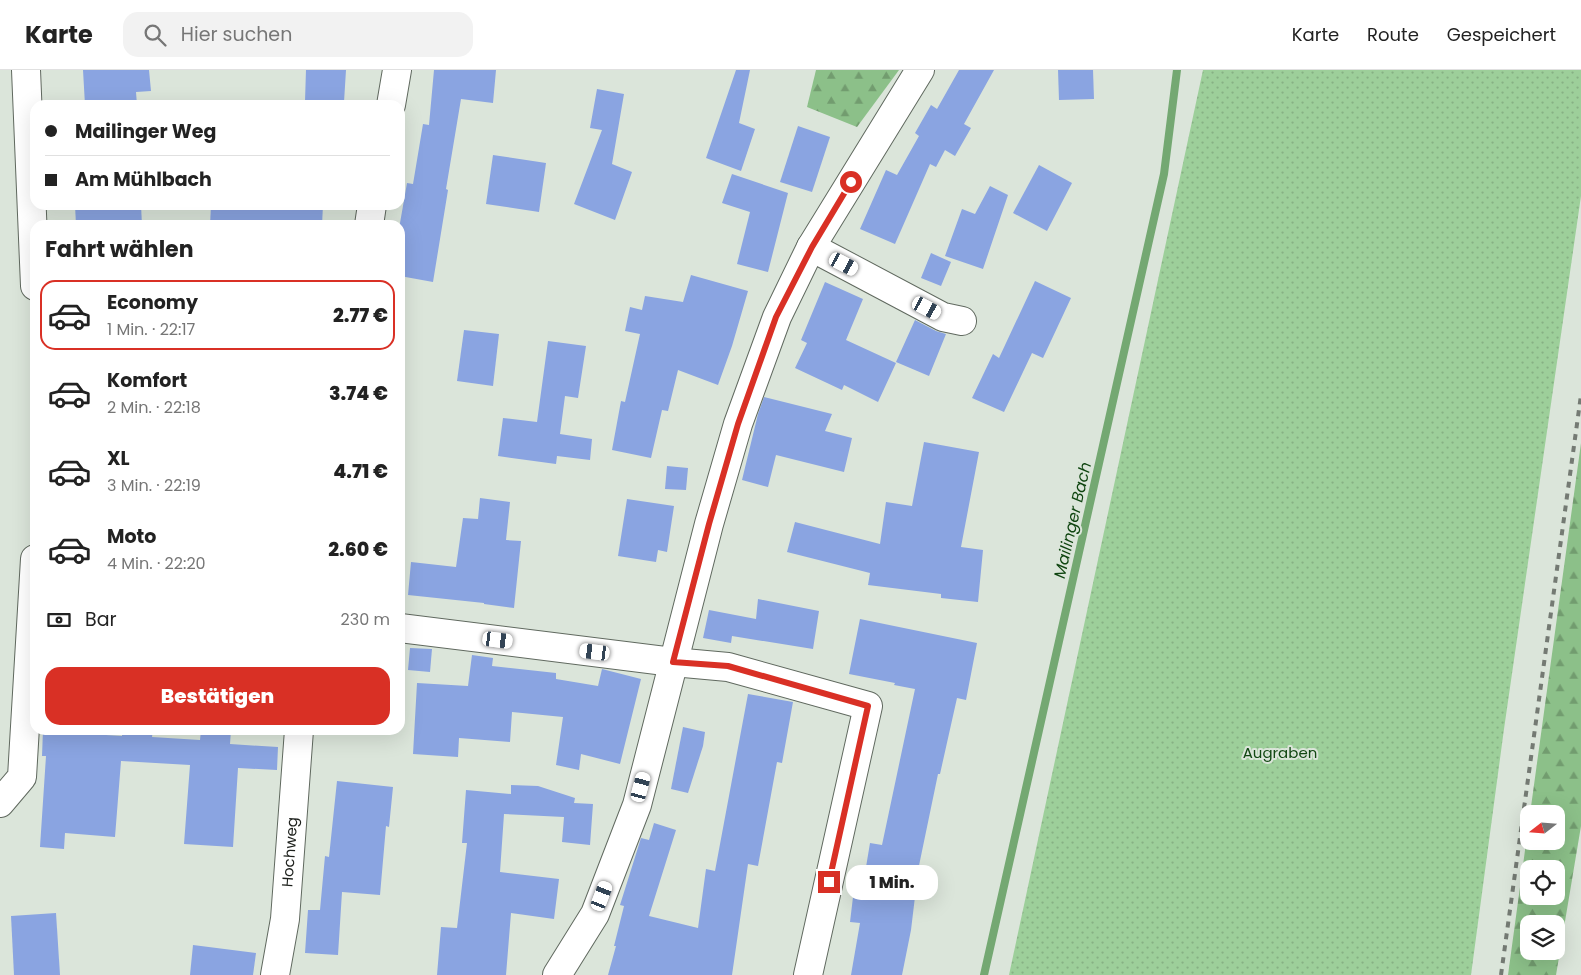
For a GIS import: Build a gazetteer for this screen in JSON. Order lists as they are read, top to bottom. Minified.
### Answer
{"streets":{"street":["Hochweg"]},"water":["Mailinger Bach"],"parks":["Augraben"],"north":"left","page":{"header":"Karte","search":"Hier suchen","nav":["Karte","Route","Gespeichert"],"banner":["Mailinger Weg","Am Mühlbach"],"heading":"Fahrt wählen","list":[{"name":"Economy","note":"1 Min. · 22:17","value":"2.77 €"},{"name":"Komfort","note":"2 Min. · 22:18","value":"3.74 €"},{"name":"XL","note":"3 Min. · 22:19","value":"4.71 €"},{"name":"Moto","note":"4 Min. · 22:20","value":"2.60 €"}],"pay":["Bar","230 m"],"buttons":"Bestätigen","bubble":"1 Min."}}
